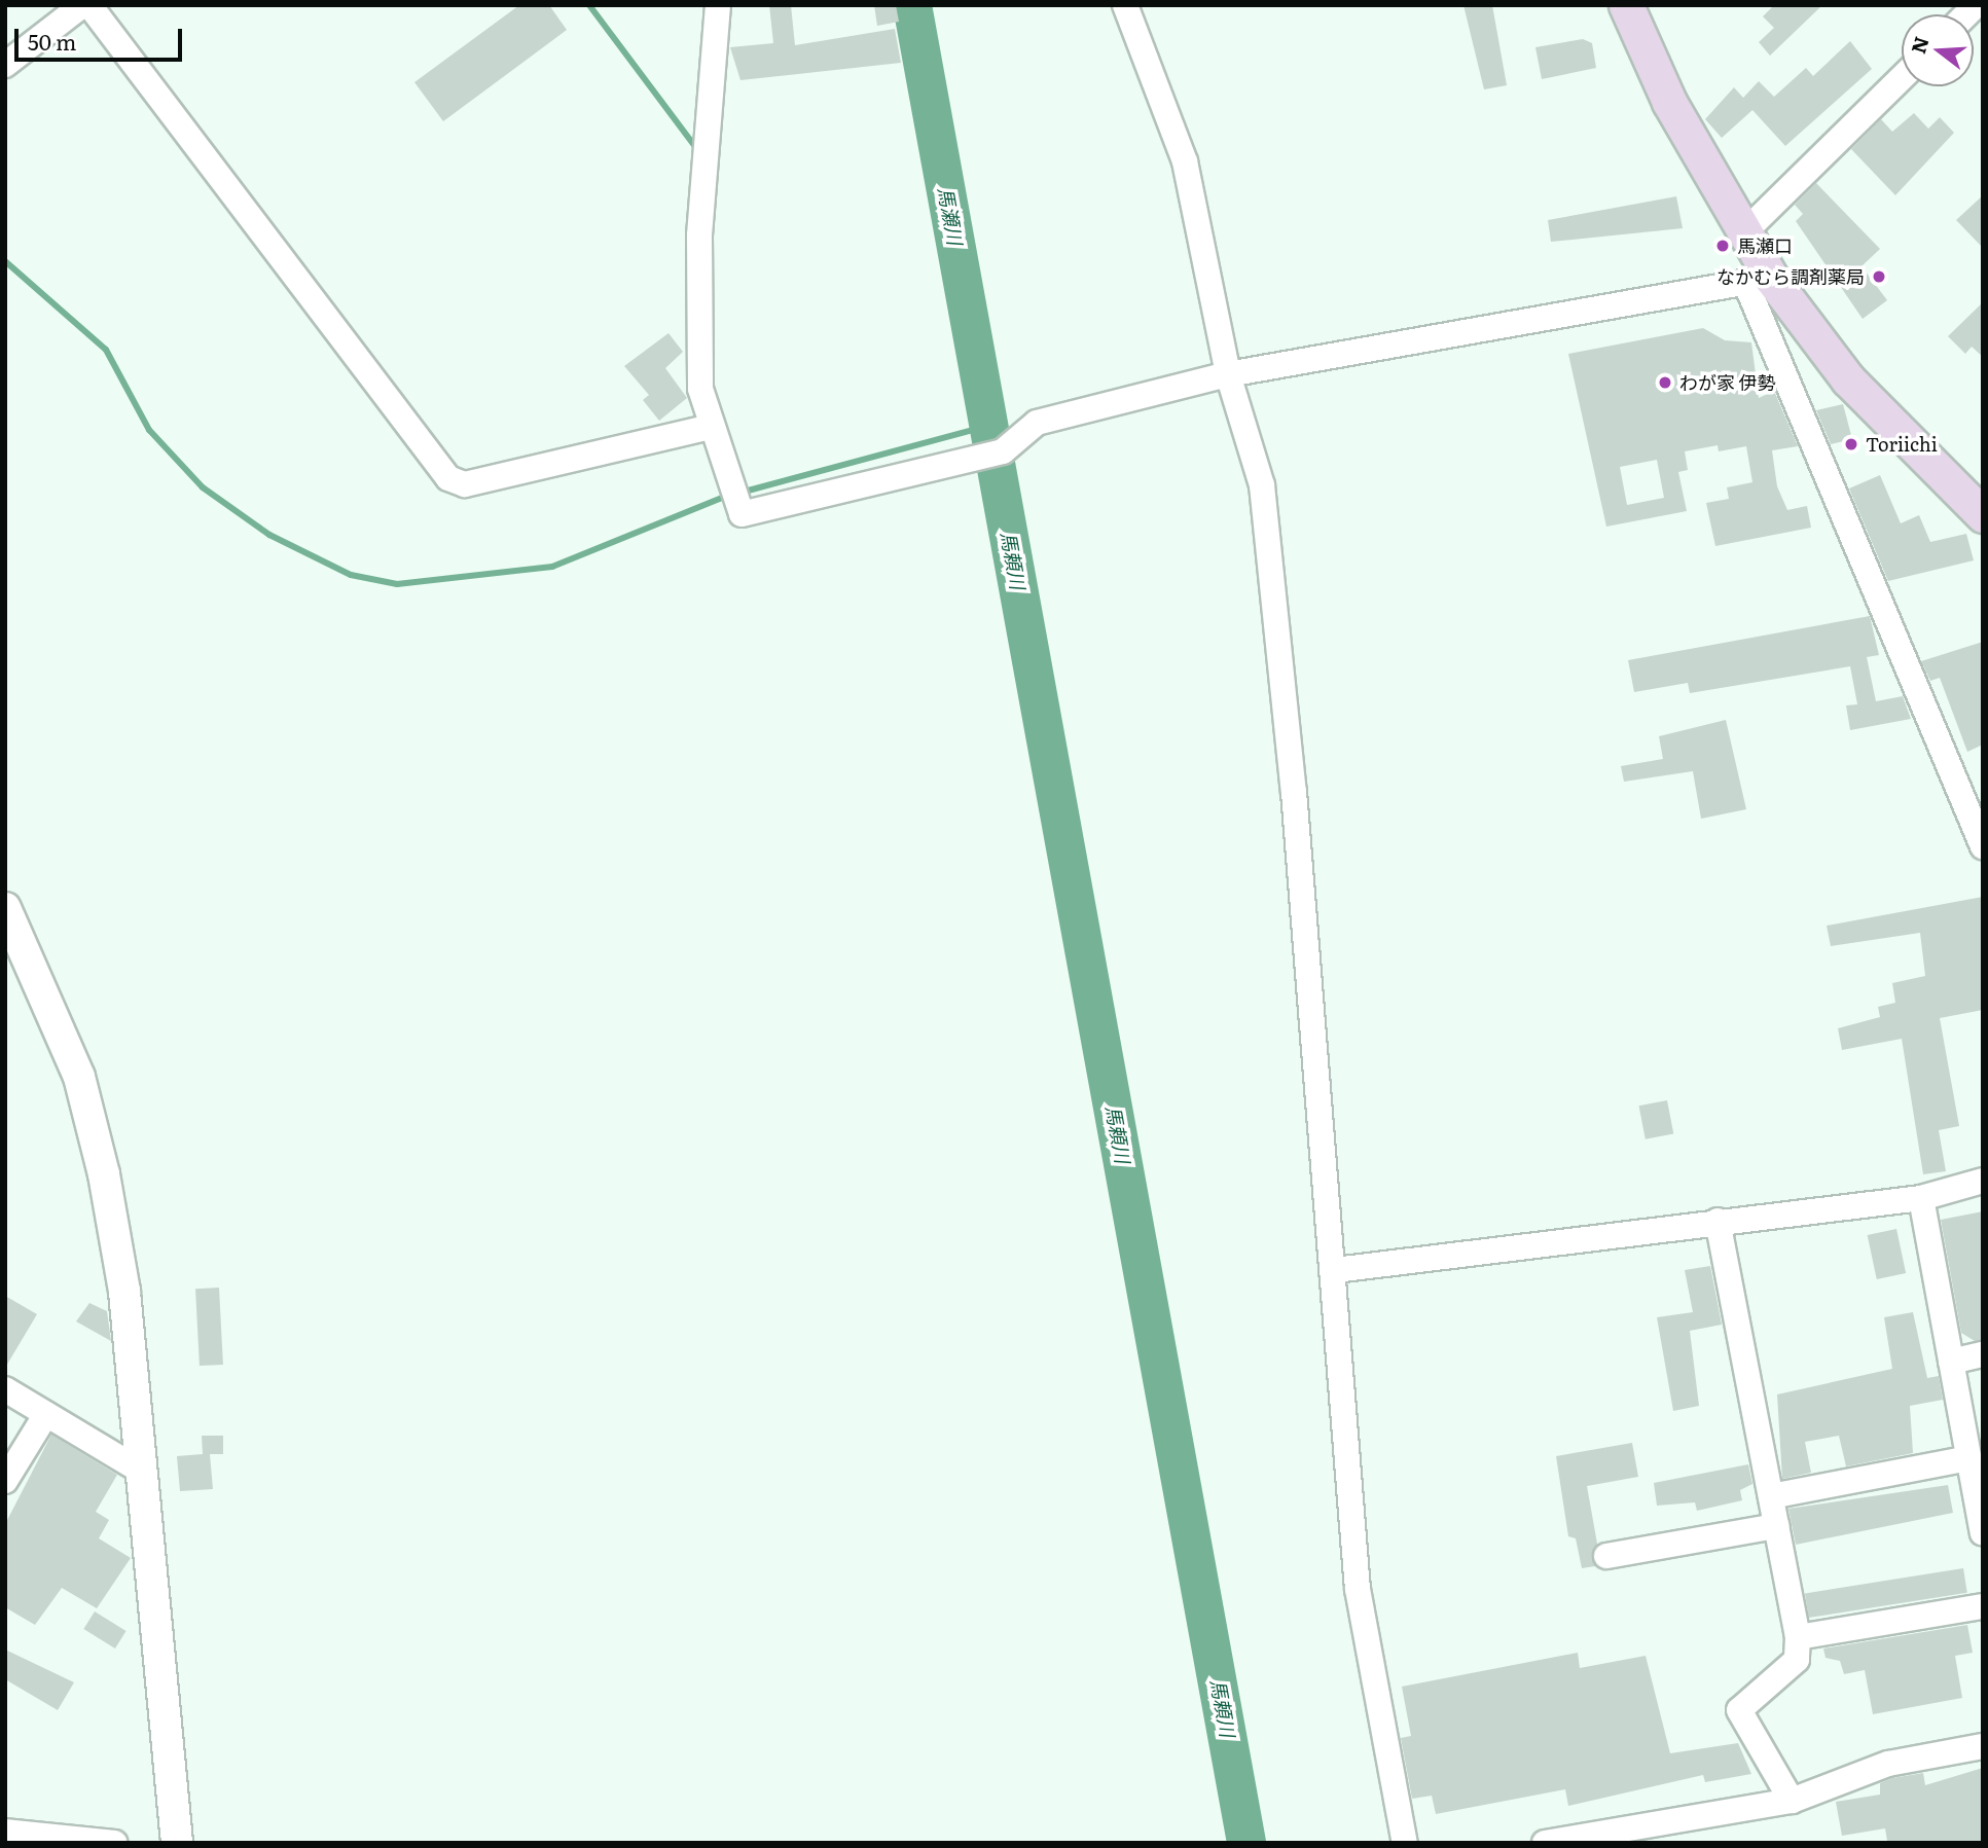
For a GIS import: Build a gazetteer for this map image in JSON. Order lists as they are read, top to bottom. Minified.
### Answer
{"water":["馬瀬川","馬頼川"],"places":["馬瀬口","なかむら調剤薬局","わが家 伊勢","Toriichi"],"scale_bar":"50 m","north":"left"}
